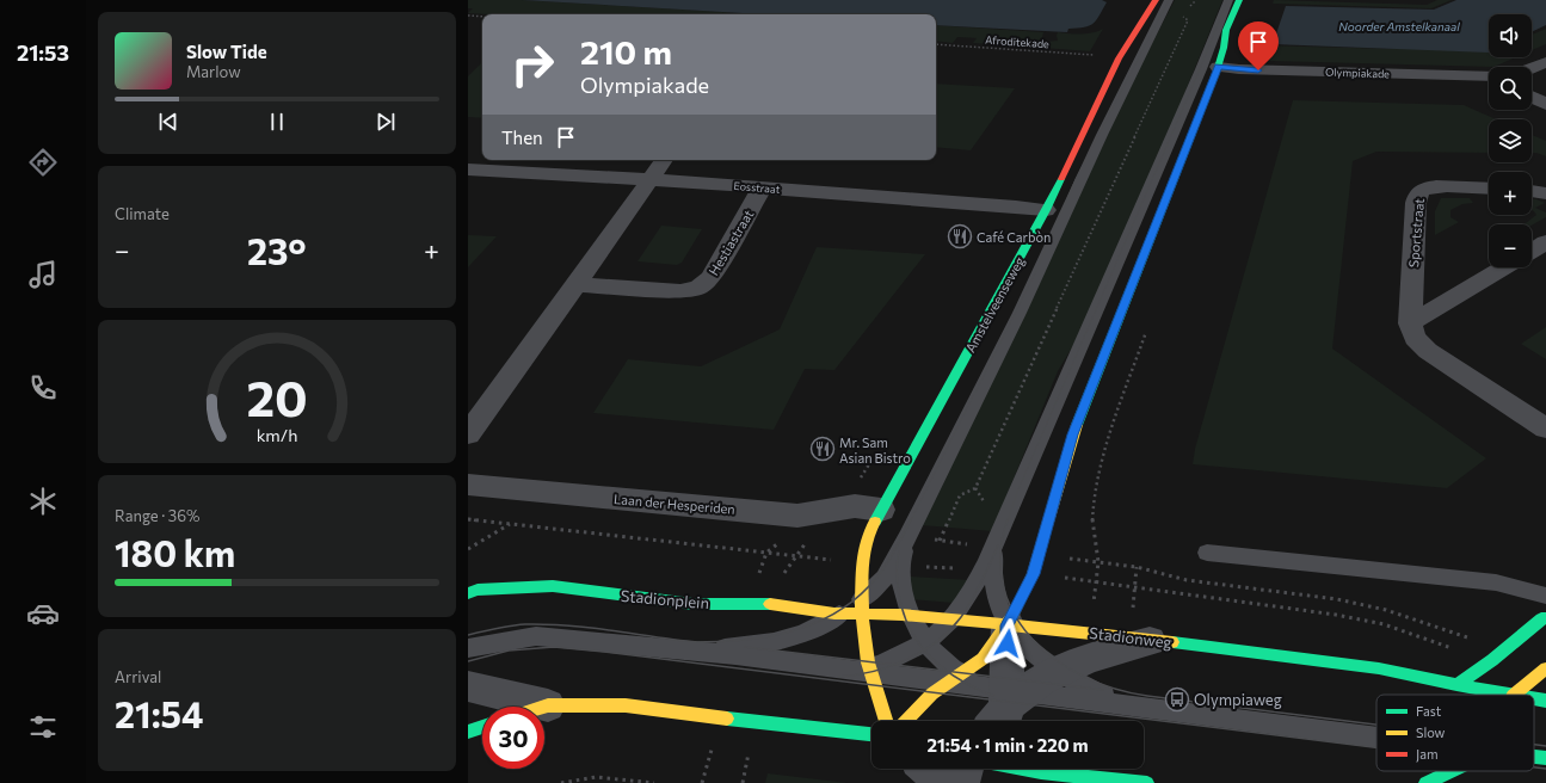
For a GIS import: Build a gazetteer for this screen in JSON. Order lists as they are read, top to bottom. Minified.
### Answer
{"streets":{"main road":["Amstelveenseweg","Stadionplein","Stadionweg"],"street":["Olympiakade","Eosstraat","Sportstraat","Hestiastraat","Laan der Hesperiden"],"path":["Afroditekade"]},"crossings":[["Afroditekade","Amstelveenseweg"],["Eosstraat","Hestiastraat"],["Eosstraat","Amstelveenseweg"],["Amstelveenseweg","Laan der Hesperiden"],["Amstelveenseweg","Stadionweg"]],"water":["Noorder Amstelkanaal"],"places":{"restaurant":["Café Carbòn","Mr. Sam Asian Bistro"],"bus stop":["Olympiaweg"]},"legend":["Fast","Slow","Jam"],"page":{"tabs":"21:53","map_buttons":["+","−"],"turn":["210 m","Olympiakade"],"song":["Slow Tide","Marlow"],"then":"Then","tile":["Climate",["Range · 36%","180 km"],["Arrival","21:54"]],"heat":["−","23°","+"],"limit":"30","trip":"21:54 · 1 min · 220 m","gauge":["20","km/h"]}}
